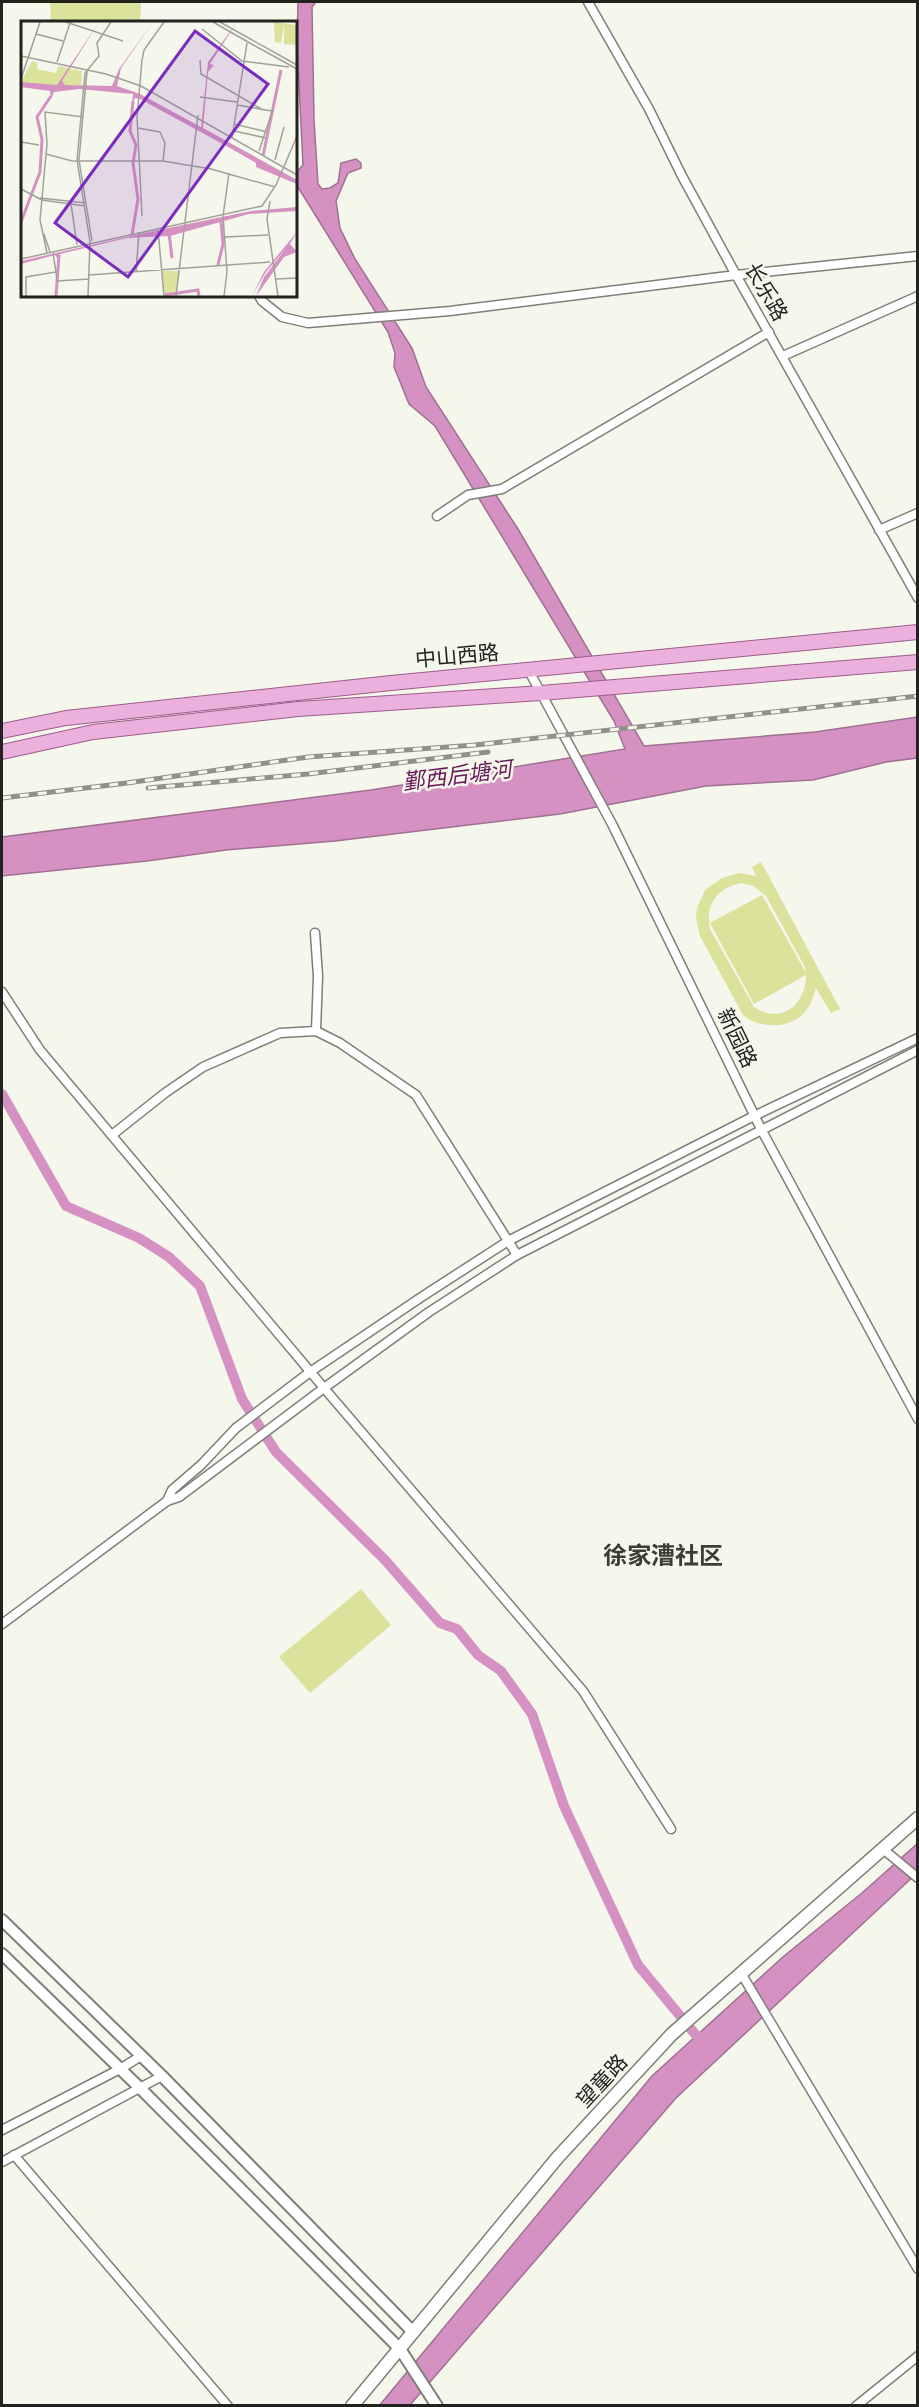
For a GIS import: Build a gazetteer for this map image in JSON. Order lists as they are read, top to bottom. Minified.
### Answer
{"streets":{"main road":["中山西路","望童路"],"street":["长乐路","新园路"]},"crossings":[["中山西路","新园路"]],"districts":["徐家漕社区"],"water":["鄞西后塘河"]}
